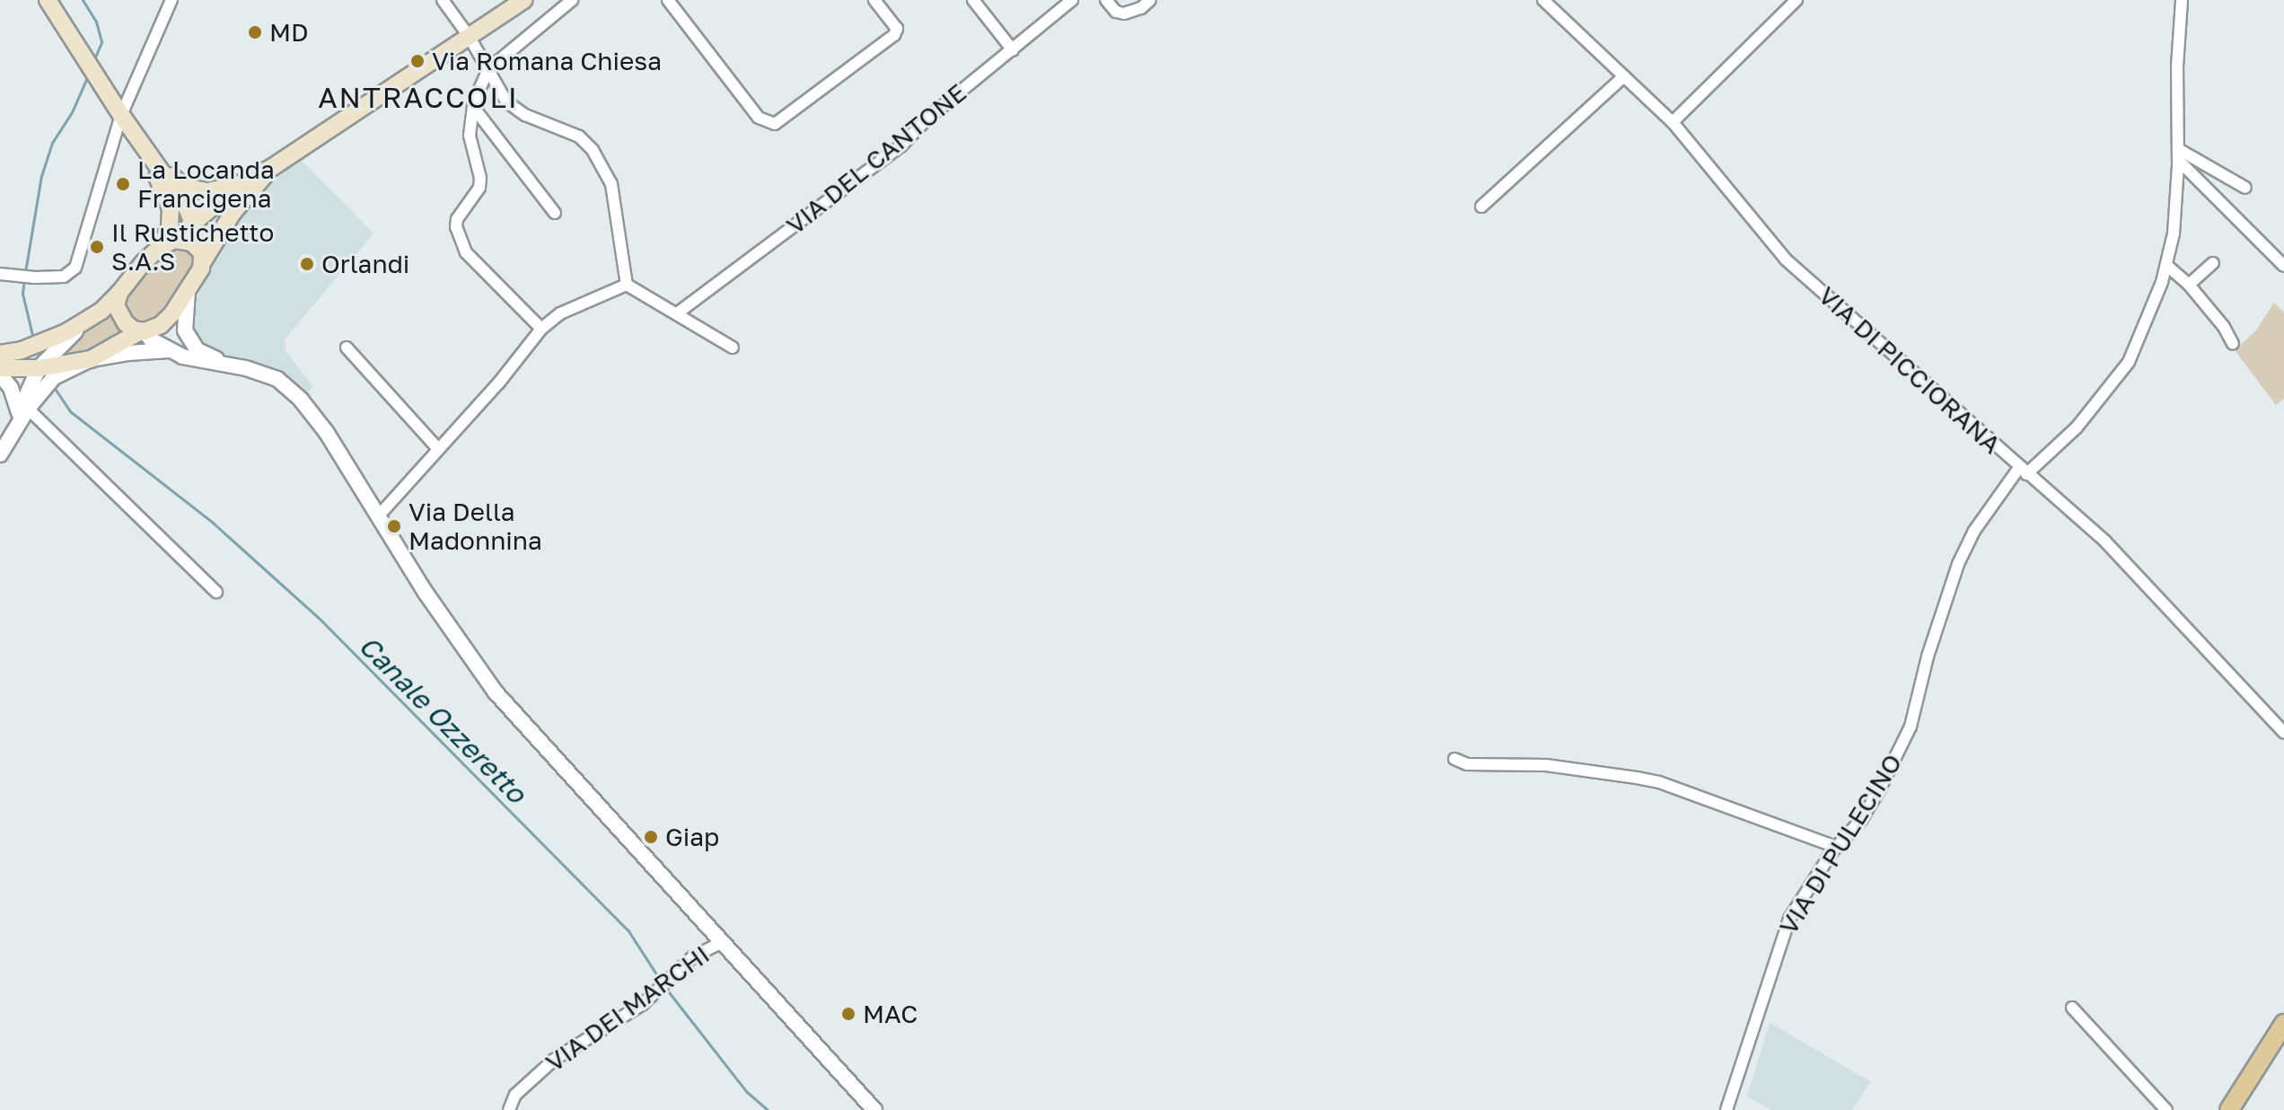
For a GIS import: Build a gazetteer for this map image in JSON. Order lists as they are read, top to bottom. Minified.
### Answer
{"streets":{"street":["VIA DEL CANTONE","VIA DI PICCIORANA","VIA DI PULECINO","VIA DEI MARCHI"]},"crossings":[["VIA DI PICCIORANA","VIA DI PULECINO"]],"districts":["ANTRACCOLI"],"water":["Canale Ozzeretto"],"places":["MD","Via Romana Chiesa","La Locanda Francigena","Il Rustichetto S.A.S","Orlandi","Via Della Madonnina","Giap","MAC"]}
